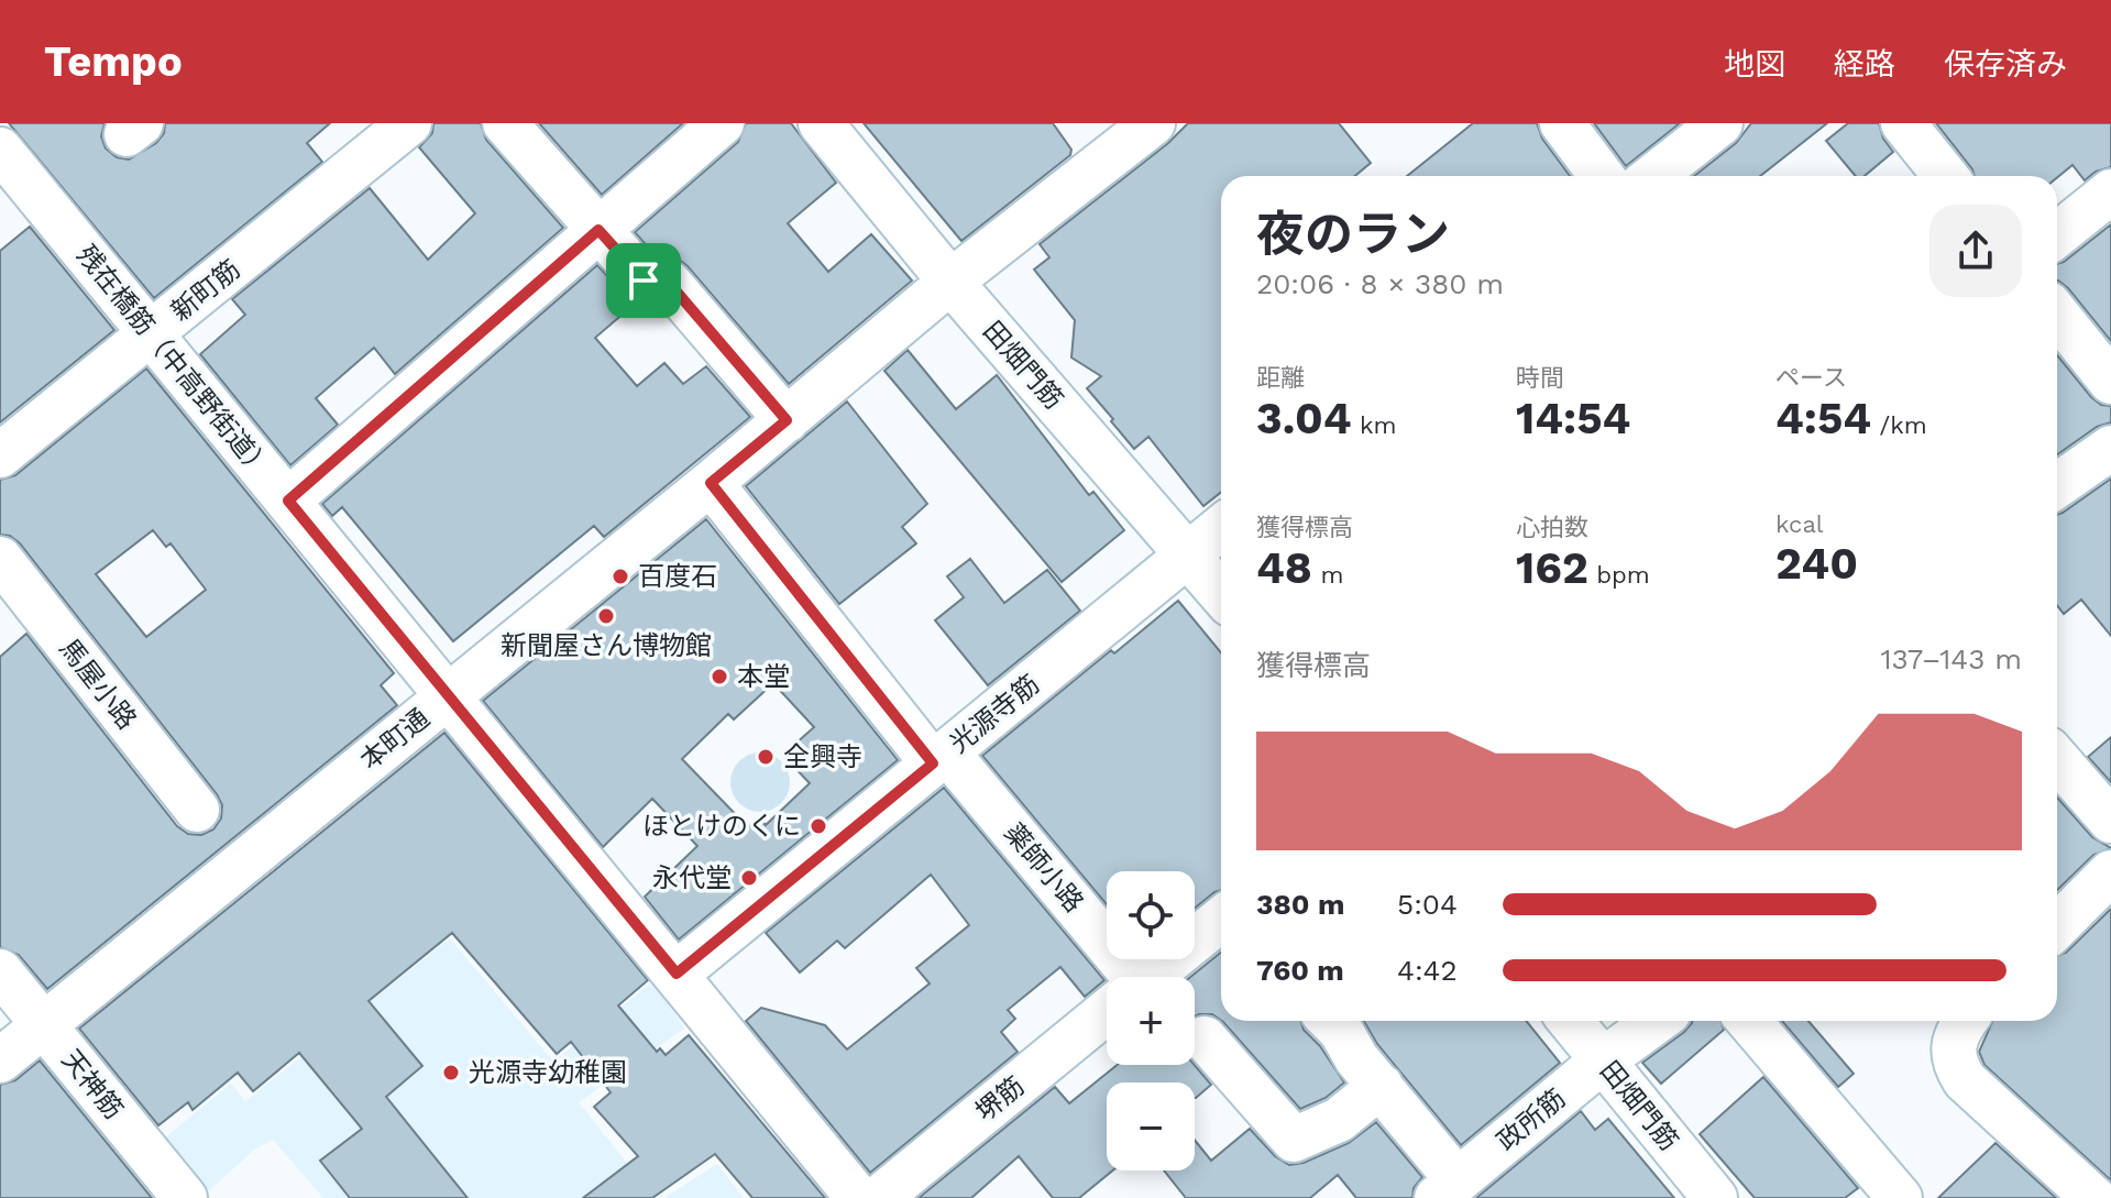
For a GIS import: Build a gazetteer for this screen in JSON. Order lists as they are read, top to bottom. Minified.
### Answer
{"streets":{"street":["新町筋","残在橋筋（中高野街道）","田畑門筋","馬屋小路","光源寺筋","本町通","薬師小路","天神筋","堺筋","政所筋"]},"crossings":[["新町筋","残在橋筋（中高野街道）"],["残在橋筋（中高野街道）","光源寺筋"],["残在橋筋（中高野街道）","本町通"],["田畑門筋","光源寺筋"],["田畑門筋","本町通"],["田畑門筋","政所筋"],["光源寺筋","薬師小路"],["本町通","薬師小路"],["本町通","天神筋"]],"places":["百度石","新聞屋さん博物館","本堂","全興寺","ほとけのくに","永代堂","光源寺幼稚園"],"page":{"header":"Tempo","nav":["地図","経路","保存済み"],"heading":["夜のラン","20:06 · 8 × 380 m"],"stats":[["距離","3.04 km"],["時間","14:54"],["ペース","4:54 /km"],["獲得標高","48 m"],["心拍数","162 bpm"],["kcal","240"]],"chart":["獲得標高","137–143 m"],"map_buttons":["+","−"],"list":[{"name":"380 m","note":"5:04"},{"name":"760 m","note":"4:42"}]}}
